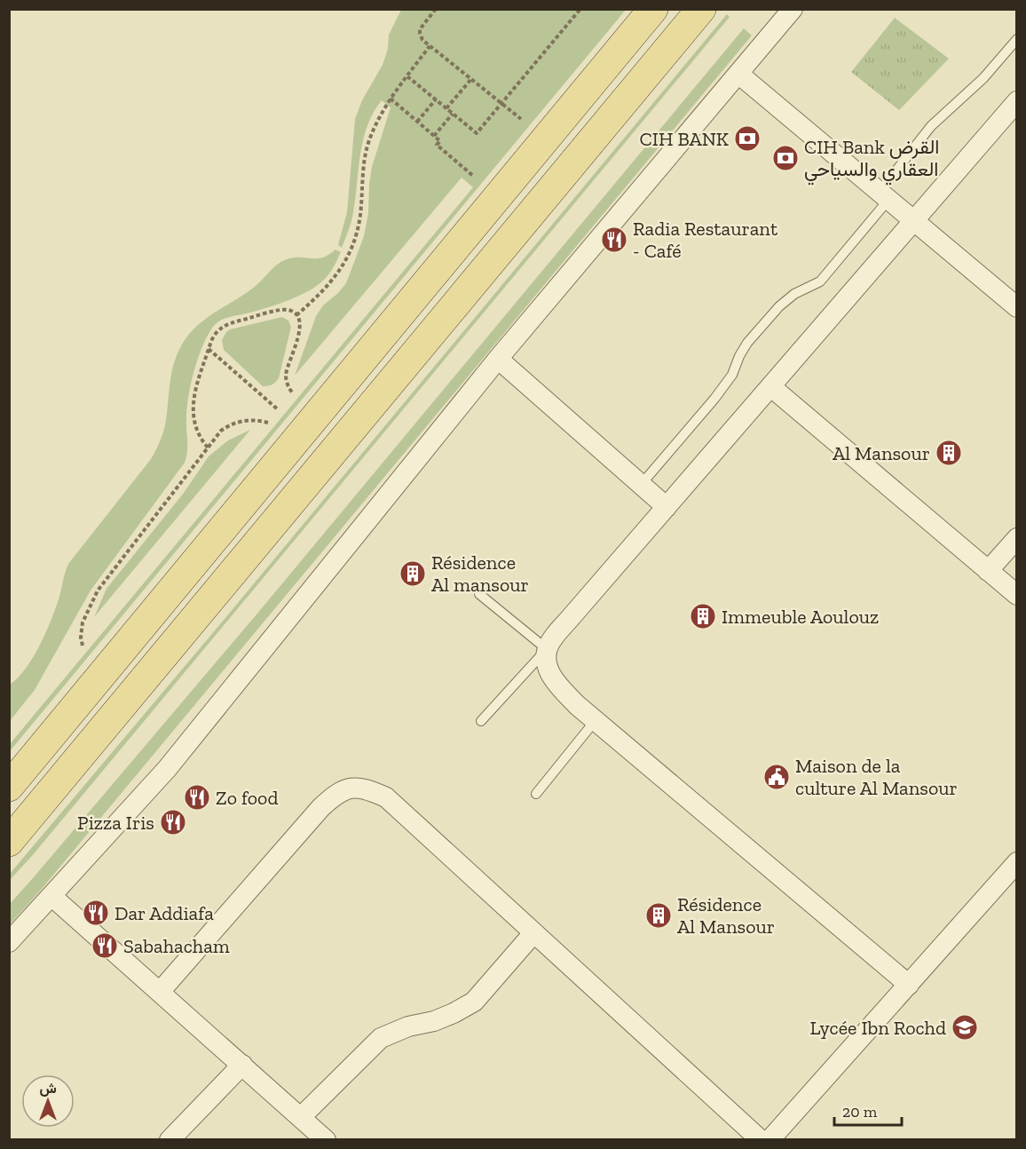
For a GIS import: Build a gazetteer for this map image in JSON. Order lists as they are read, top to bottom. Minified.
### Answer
{"places":{"bank":["CIH BANK","CIH Bank القرض العقاري والسياحي"],"restaurant":["Radia Restaurant - Café","Zo food","Pizza Iris","Dar Addiafa","Sabahacham"],"building":["Al Mansour","Résidence Al mansour","Immeuble Aoulouz","Résidence Al Mansour"],"public building":["Maison de la culture Al Mansour"],"school or university":["Lycée Ibn Rochd"]},"scale_bar":"20 m","north":"top"}
